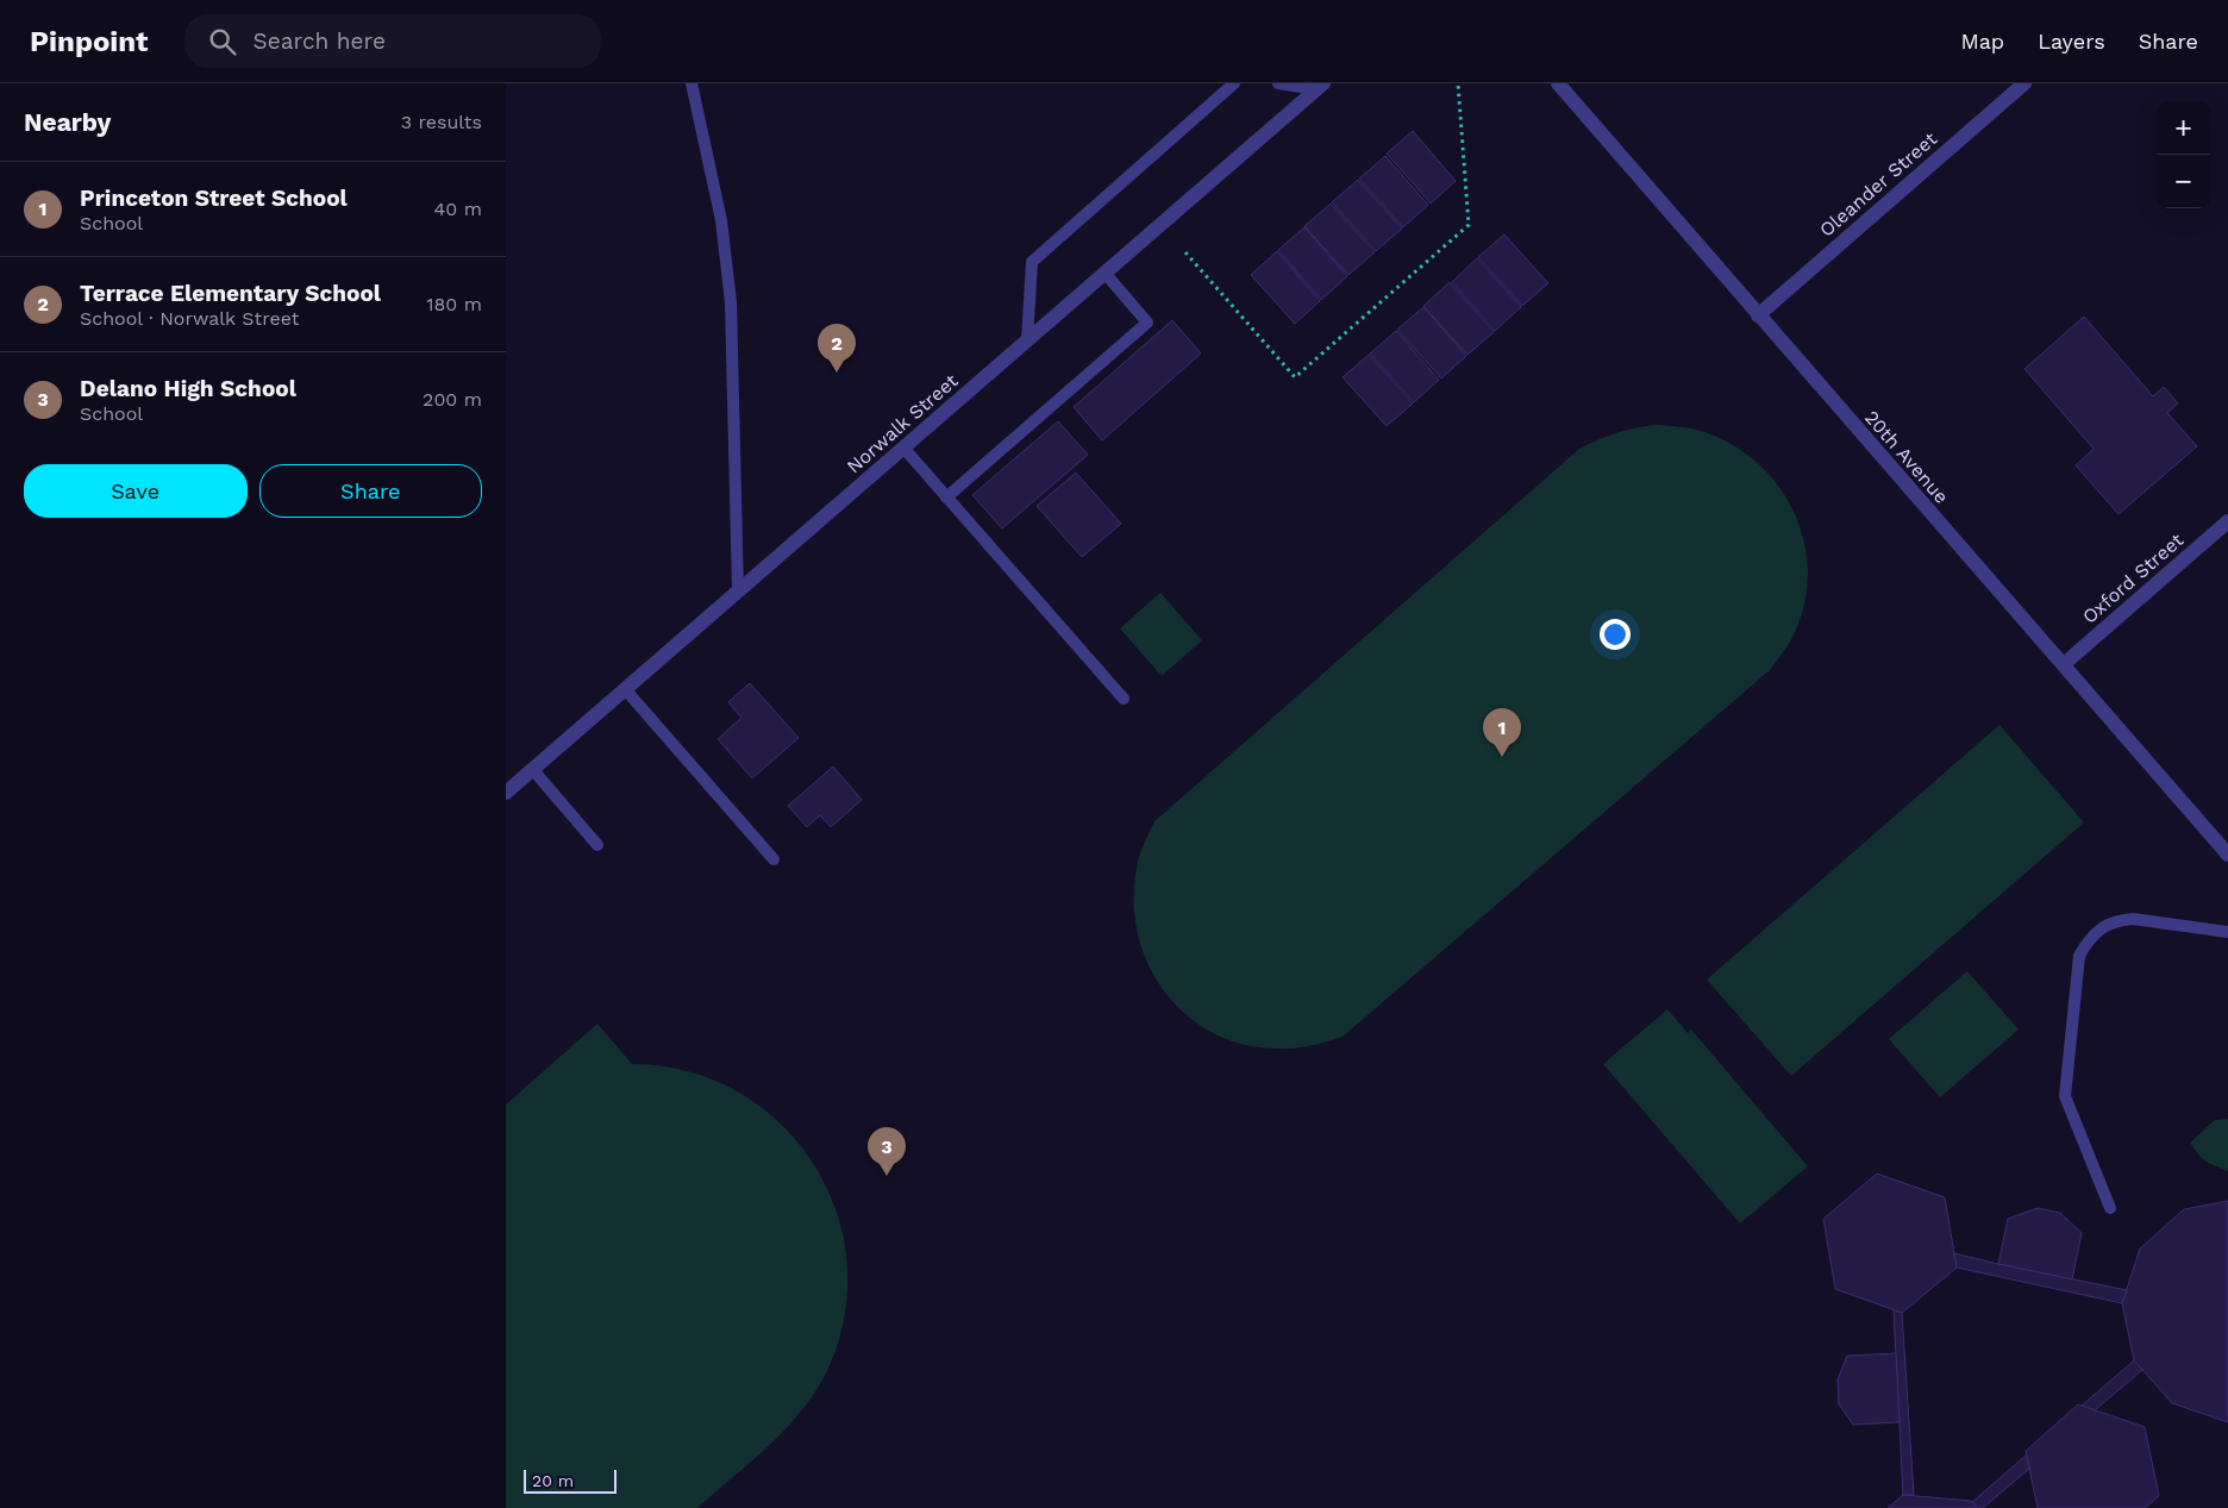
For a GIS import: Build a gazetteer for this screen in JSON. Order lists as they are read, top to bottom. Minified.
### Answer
{"streets":{"street":["Oleander Street","Norwalk Street","20th Avenue","Oxford Street"]},"crossings":[["Oleander Street","20th Avenue"],["20th Avenue","Oxford Street"]],"scale_bar":"20 m","page":{"header":"Pinpoint","search":"Search here","nav":["Map","Layers","Share"],"heading":["Nearby","3 results"],"map_buttons":["+","−"],"list":[{"mark":"1","name":"Princeton Street School","note":"School","value":"40 m"},{"mark":"2","name":"Terrace Elementary School","note":"School · Norwalk Street","value":"180 m"},{"mark":"3","name":"Delano High School","note":"School","value":"200 m"}],"pins":["2","1","3"],"buttons":["Save","Share"],"scale":"20 m"}}
